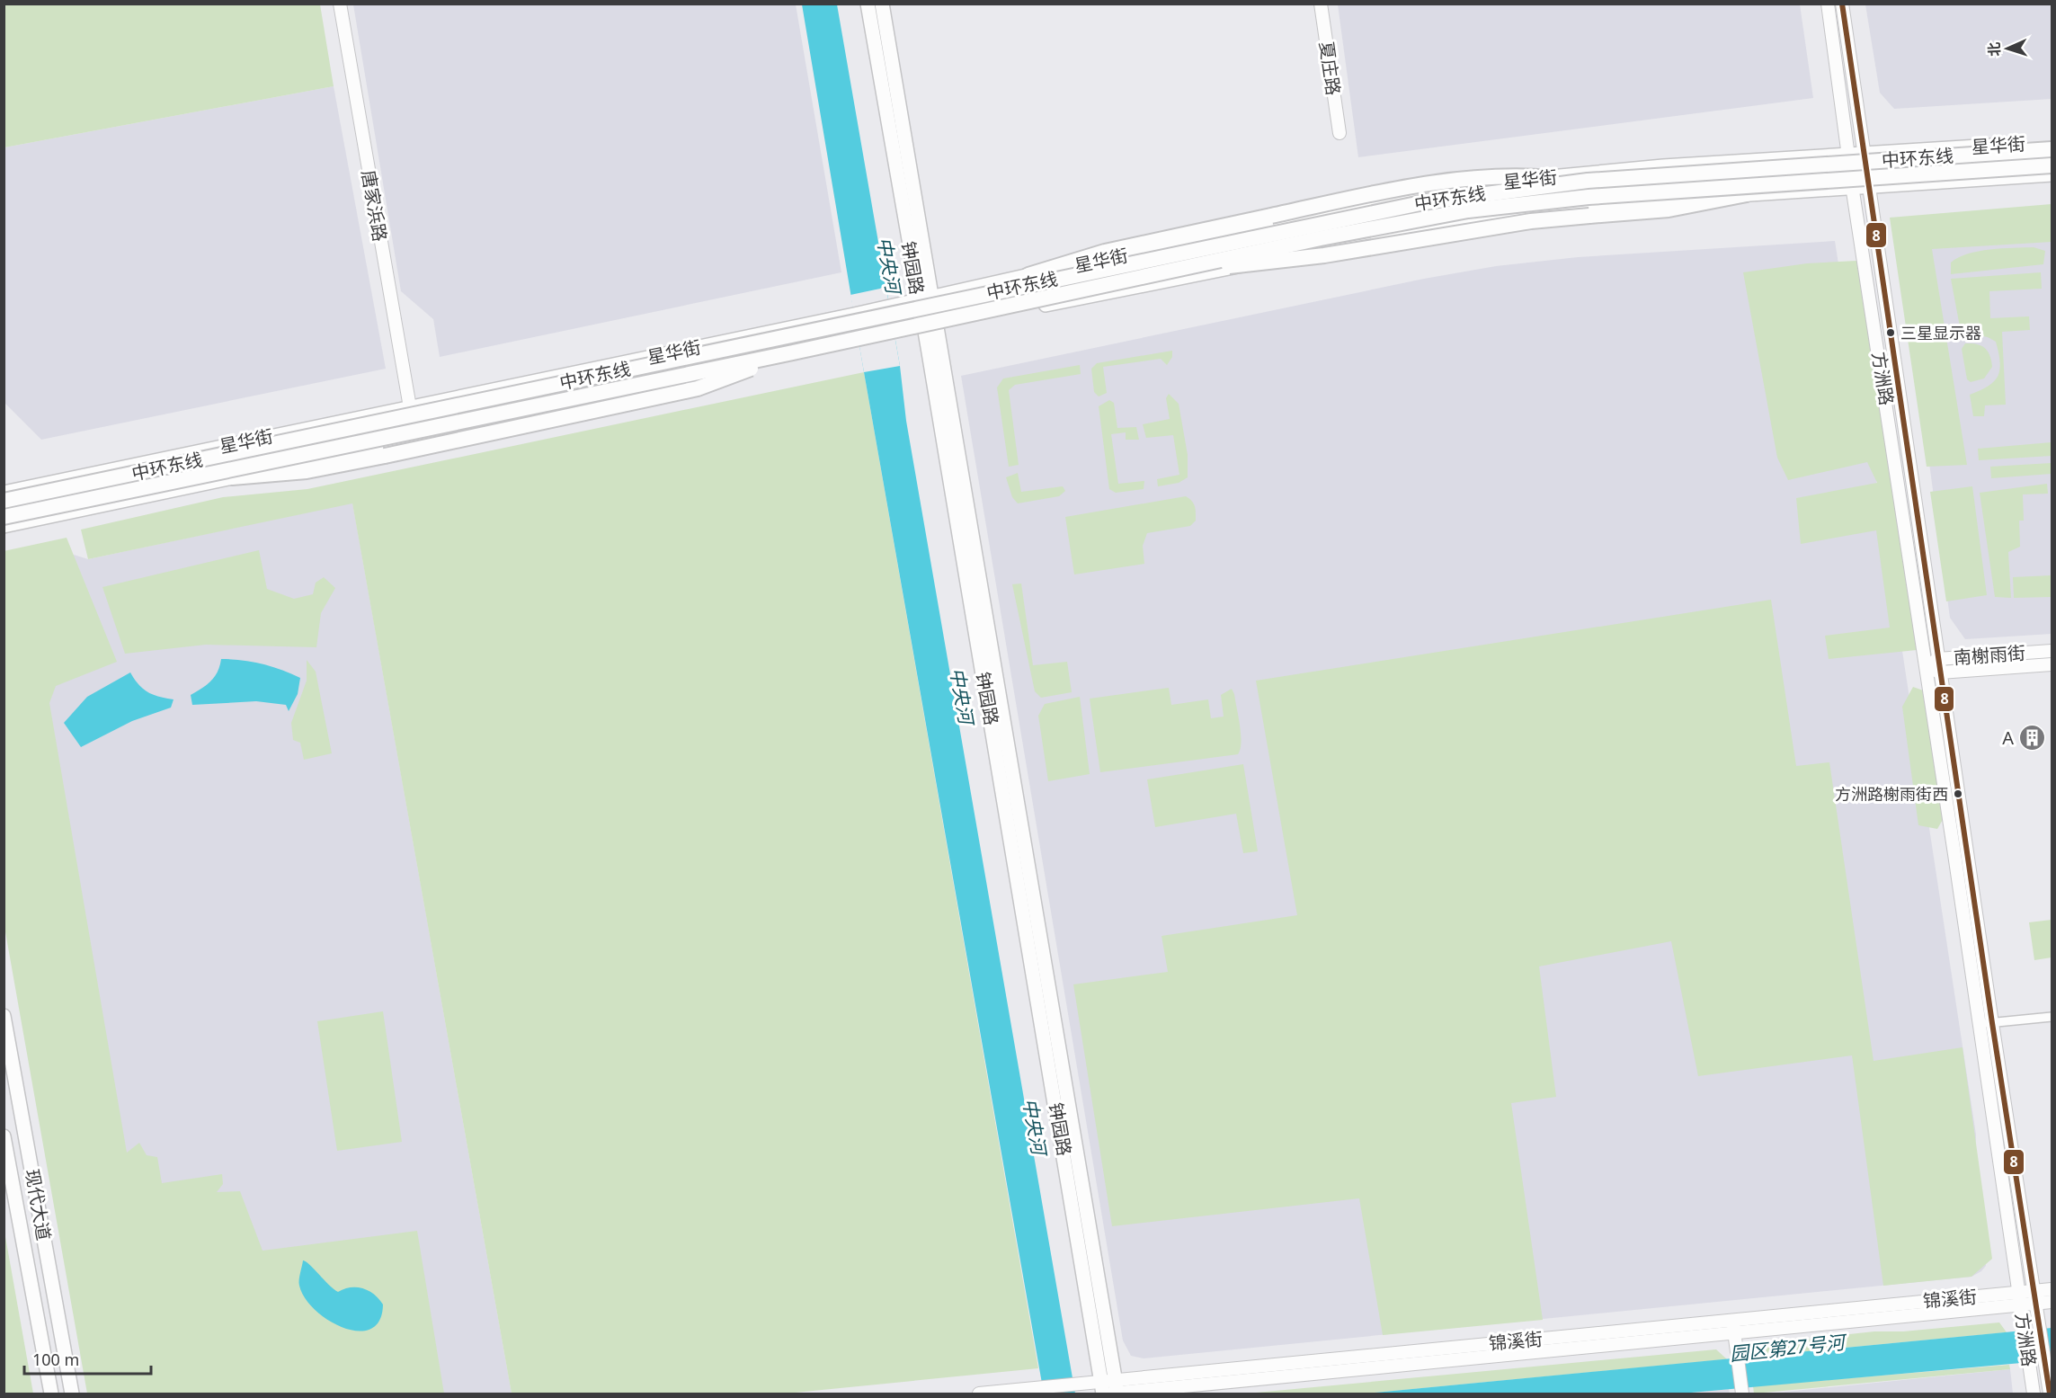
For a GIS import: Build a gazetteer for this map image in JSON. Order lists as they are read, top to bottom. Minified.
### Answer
{"streets":{"highway":["中环东线"],"main road":["夏庄路","星华街","唐家浜路","钟园路","方洲路","南榭雨街","现代大道","锦溪街"]},"crossings":[["星华街","唐家浜路"],["星华街","钟园路"],["星华街","方洲路"],["钟园路","锦溪街"],["方洲路","南榭雨街"],["方洲路","锦溪街"]],"water":["中央河","园区第27号河"],"places":{"other":["三星显示器","方洲路榭雨街西"],"building":["A"]},"lines":["transit line 8"],"scale_bar":"100 m","north":"left"}
